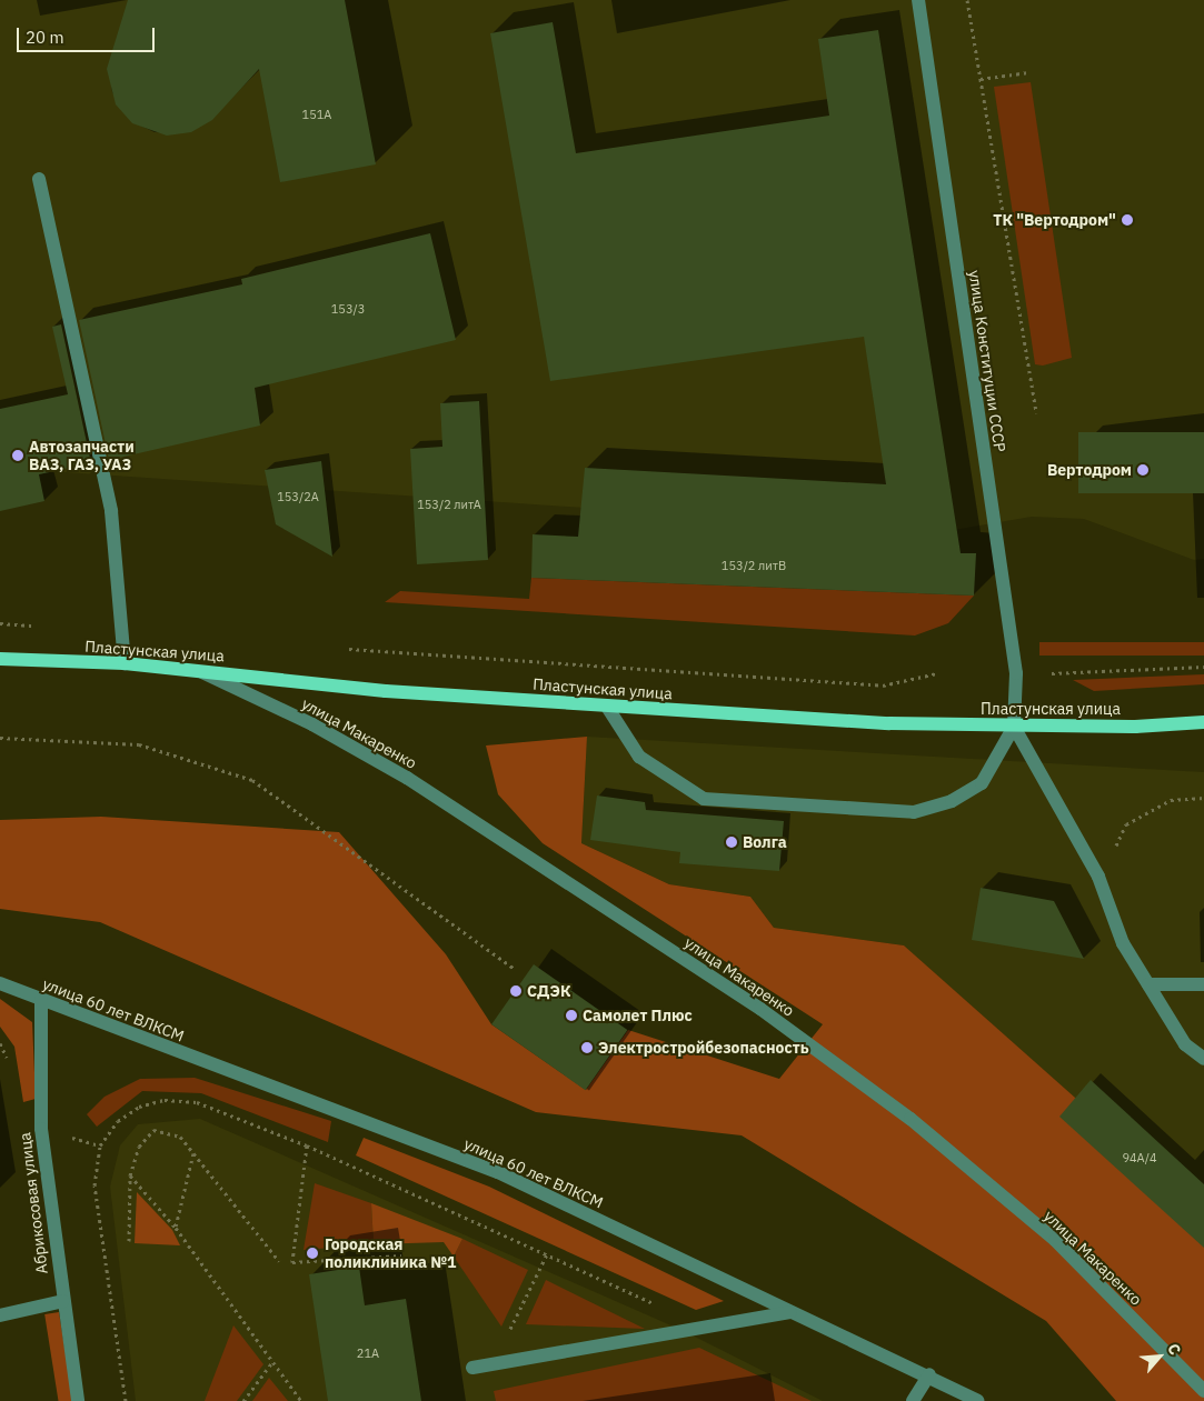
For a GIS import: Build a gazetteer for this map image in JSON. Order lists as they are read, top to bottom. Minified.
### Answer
{"streets":{"main road":["Пластунская улица"],"street":["улица Конституции СССР","улица Макаренко","улица 60 лет ВЛКСМ","Абрикосовая улица"]},"crossings":[["улица Конституции СССР","Пластунская улица"],["Пластунская улица","улица Макаренко"],["улица 60 лет ВЛКСМ","Абрикосовая улица"]],"places":["ТК \"Вертодром\"","Автозапчасти ВАЗ, ГАЗ, УАЗ","Вертодром","Волга","СДЭК","Самолет Плюс","Электростройбезопасность","Городская поликлиника №1"],"house_numbers":["151А","153/3","153/2А","153/2 литА","153/2 литВ","94А/4","21А"],"scale_bar":"20 m","north":"top right"}
